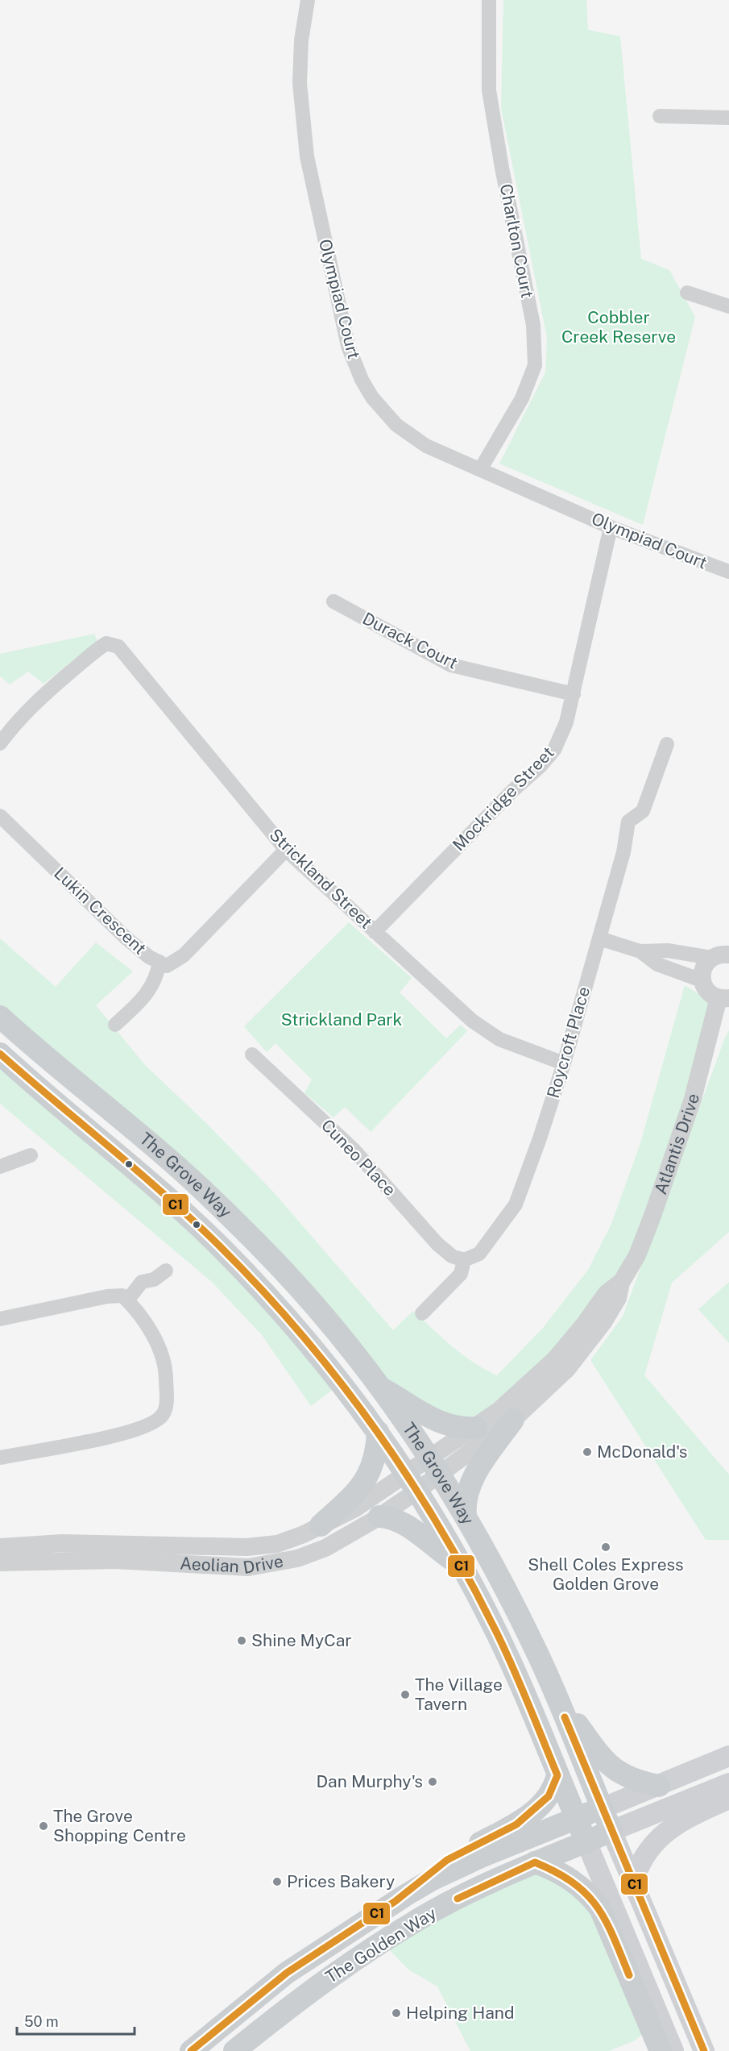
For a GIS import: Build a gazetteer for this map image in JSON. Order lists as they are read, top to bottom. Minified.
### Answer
{"streets":{"main road":["The Grove Way","The Golden Way"],"street":["Charlton Court","Olympiad Court","Durack Court","Mockridge Street","Strickland Street","Lukin Crescent","Roycroft Place","Atlantis Drive","Cuneo Place","Aeolian Drive"]},"crossings":[["Charlton Court","Olympiad Court"],["Olympiad Court","Mockridge Street"],["Durack Court","Mockridge Street"],["Mockridge Street","Strickland Street"],["Strickland Street","Lukin Crescent"],["Strickland Street","Roycroft Place"],["Roycroft Place","Cuneo Place"],["Atlantis Drive","The Grove Way"],["Atlantis Drive","Aeolian Drive"],["The Grove Way","Aeolian Drive"],["The Grove Way","The Golden Way"]],"parks":["Cobbler Creek Reserve","Strickland Park"],"places":["McDonald's","Shell Coles Express Golden Grove","Shine MyCar","The Village Tavern","Dan Murphy's","The Grove Shopping Centre","Prices Bakery","Helping Hand"],"lines":["transit line C1"],"scale_bar":"50 m"}
